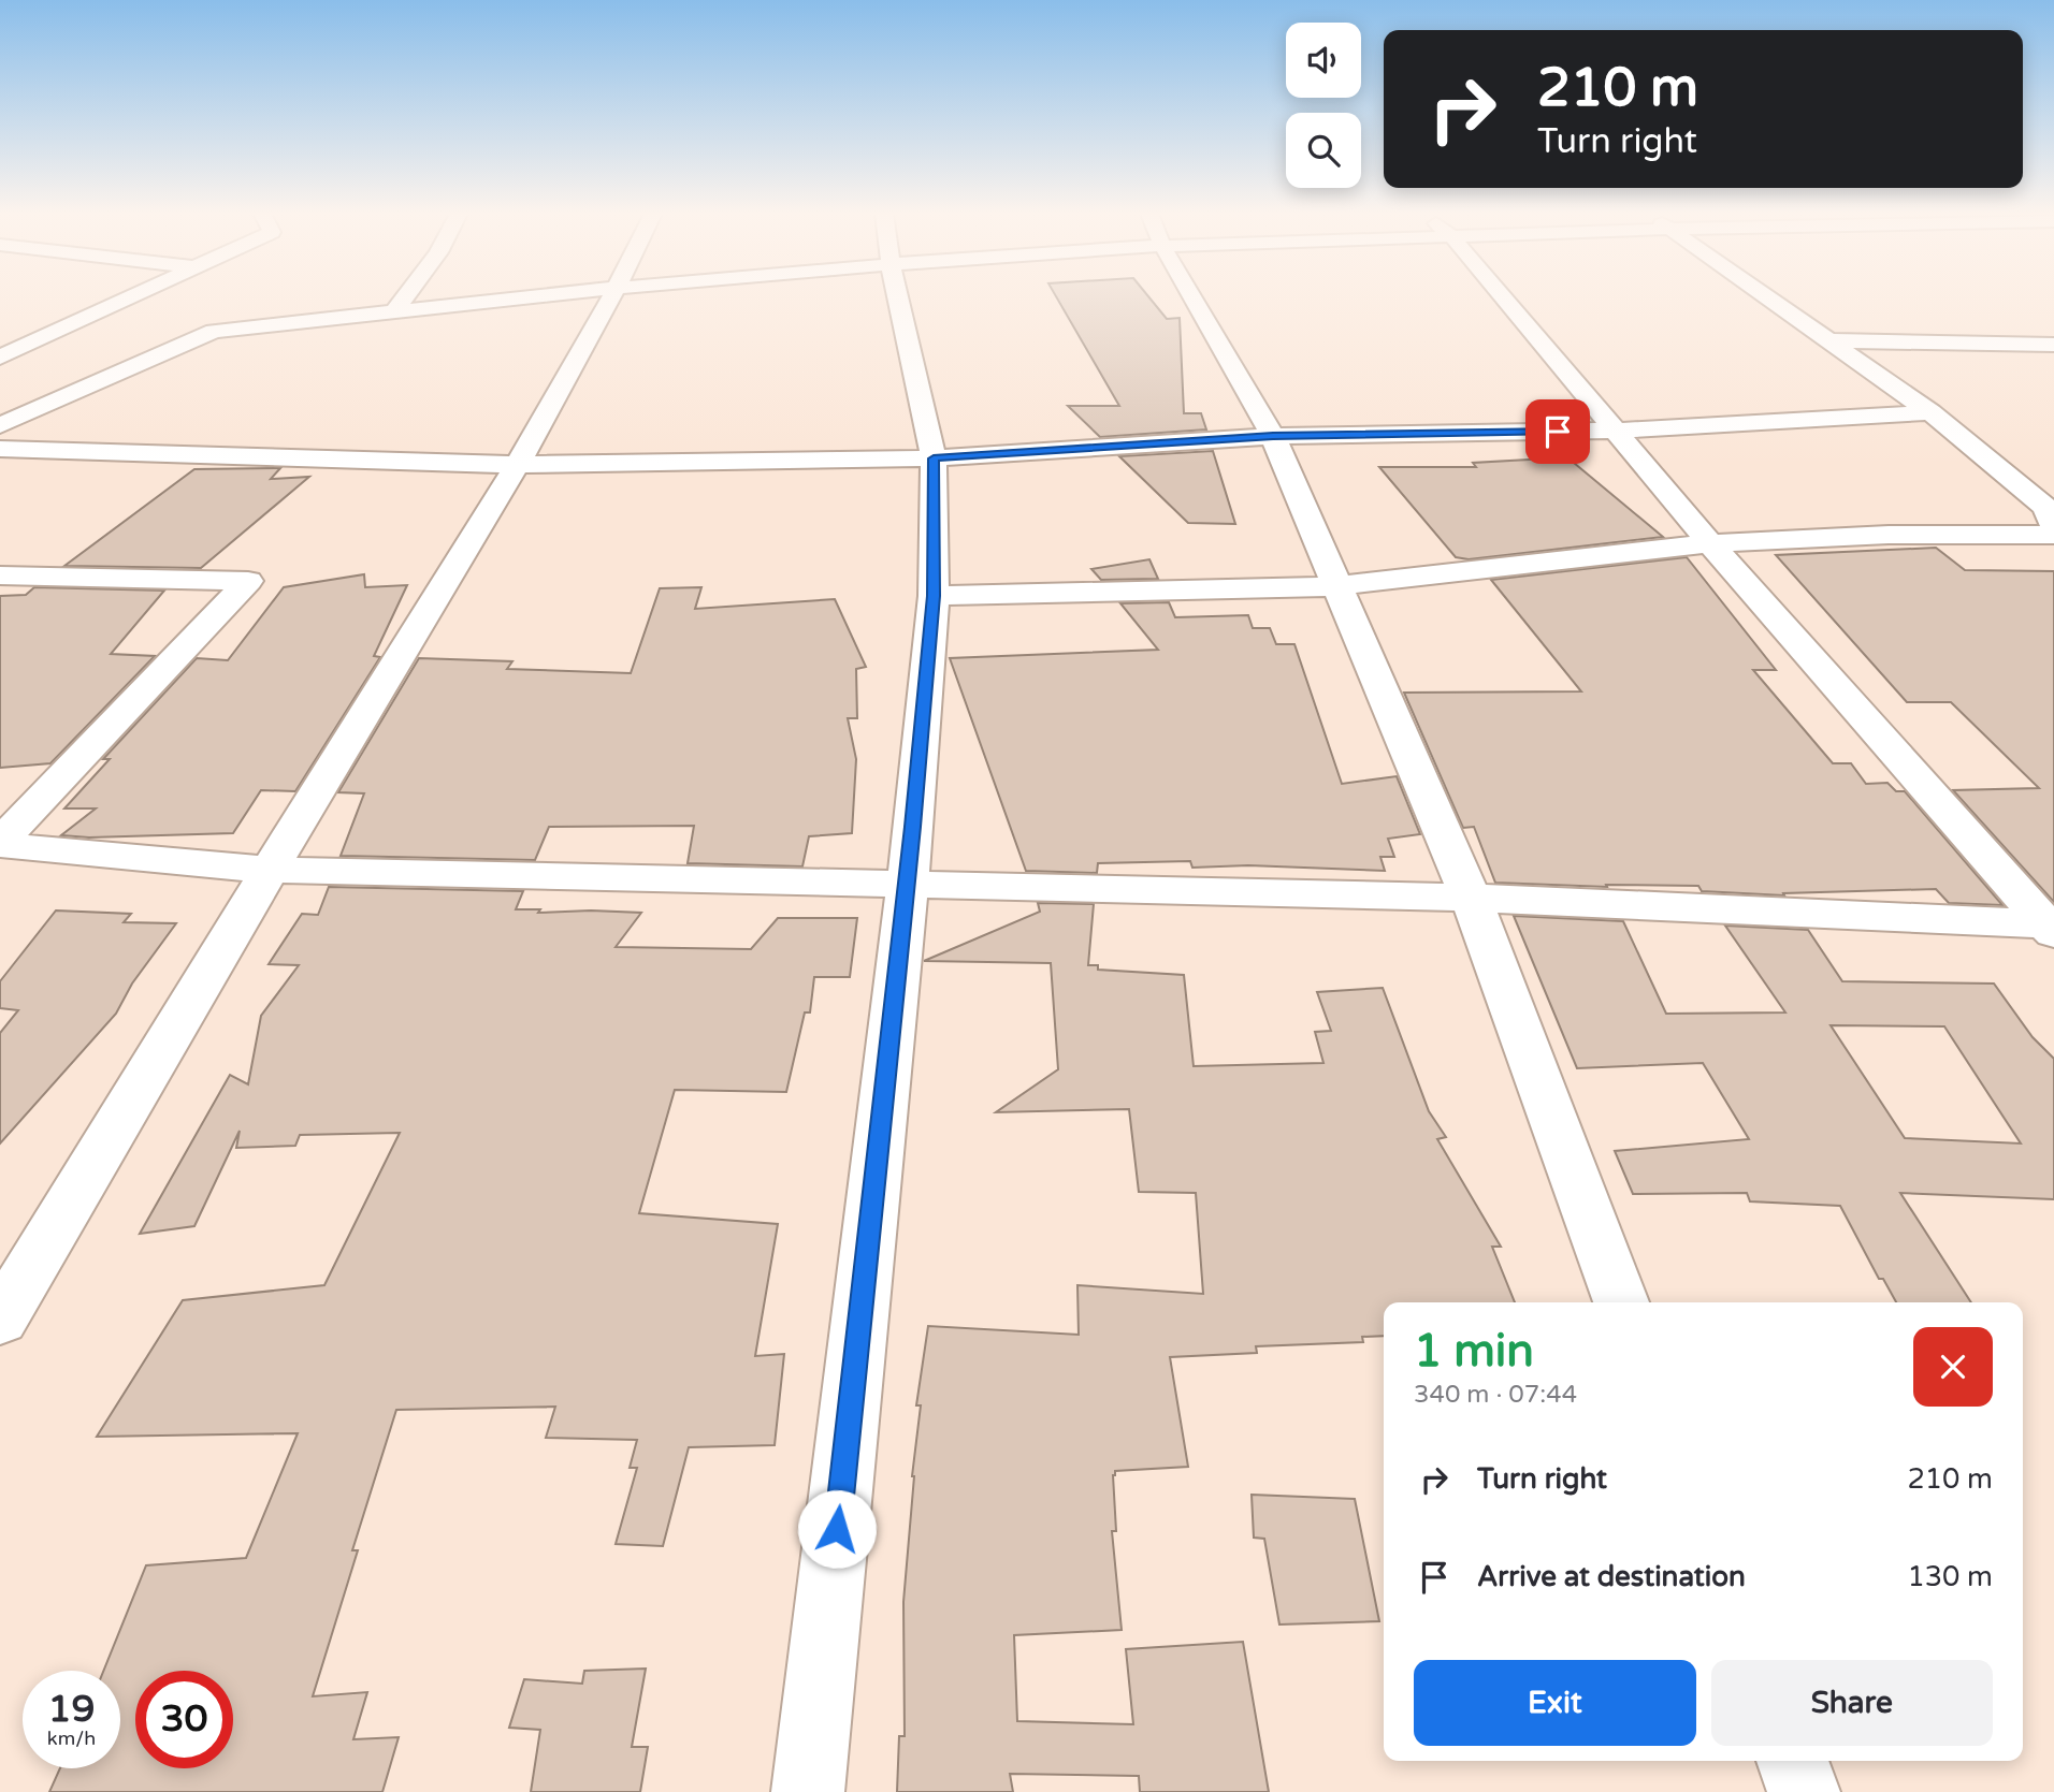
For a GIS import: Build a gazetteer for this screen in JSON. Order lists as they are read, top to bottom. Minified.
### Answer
{"page":{"turn":["210 m","Turn right"],"heading":["1 min","340 m · 07:44"],"list":[{"name":"Turn right","value":"210 m"},{"name":"Arrive at destination","value":"130 m"}],"buttons":["Exit","Share"],"speed":"19 km/h","limit":"30"}}
